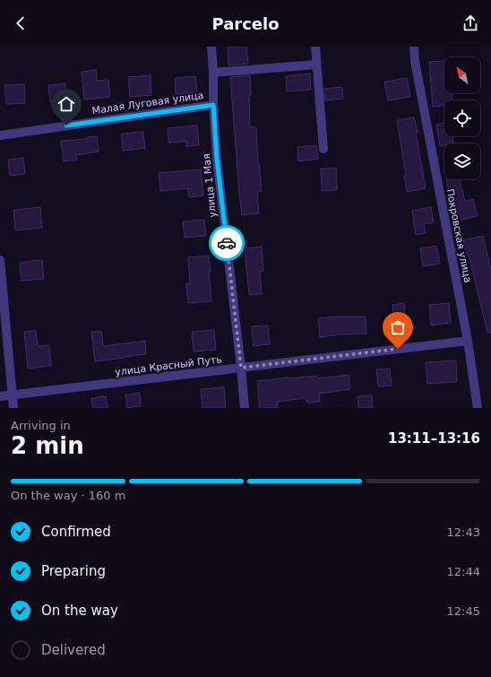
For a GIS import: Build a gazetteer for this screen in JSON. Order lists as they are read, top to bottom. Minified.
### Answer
{"streets":{"street":["Малая Луговая улица","улица 1 Мая","Покровская улица","улица Красный Путь"]},"crossings":[["Малая Луговая улица","улица 1 Мая"],["улица 1 Мая","улица Красный Путь"],["Покровская улица","улица Красный Путь"]],"north":"top left","page":{"header":"Parcelo","heading":["2 min","Arriving in","13:11–13:16"],"bar":"On the way · 160 m","list":[["Confirmed","12:43"],["Preparing","12:44"],["On the way","12:45"],"Delivered"]}}
